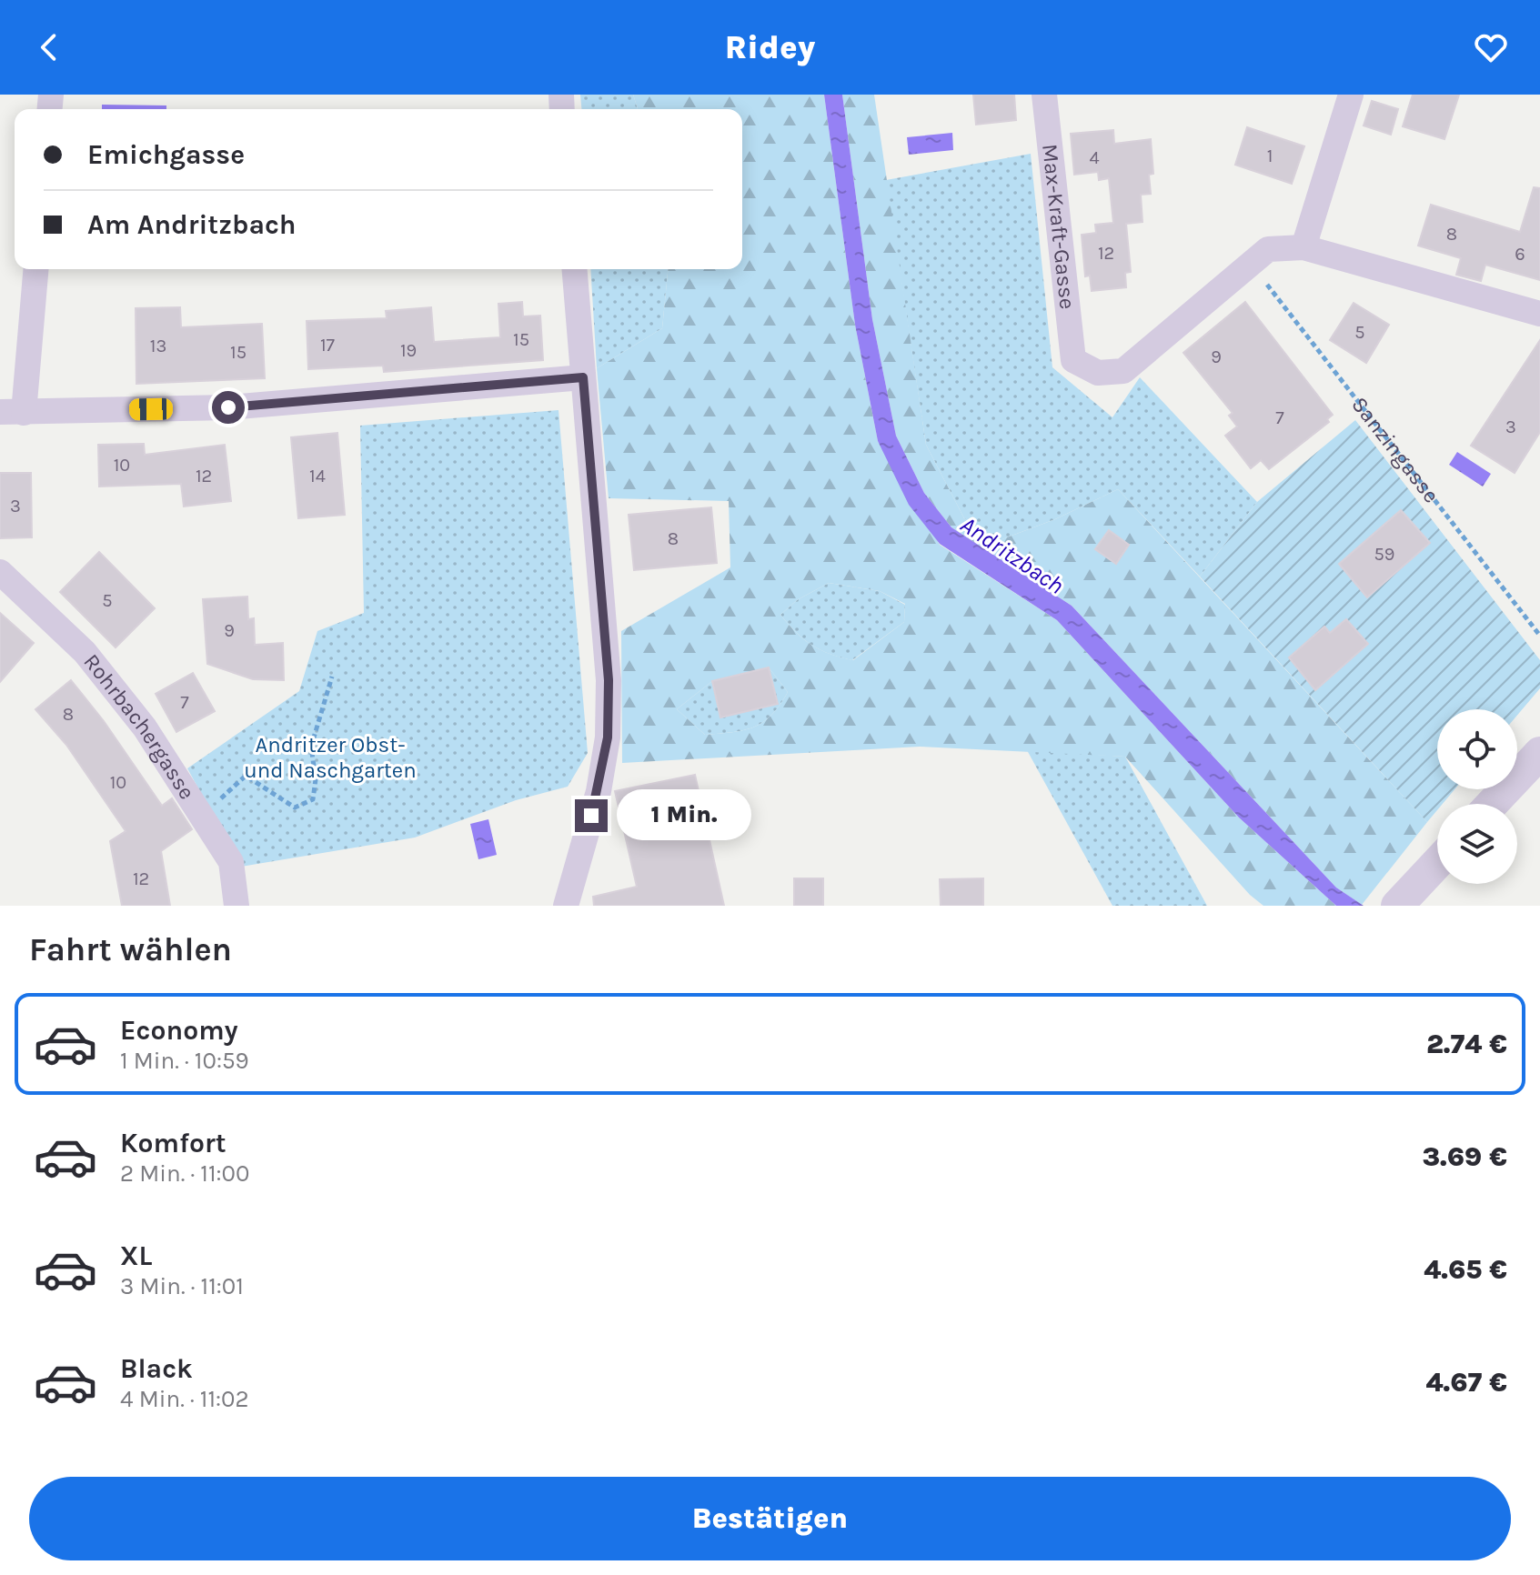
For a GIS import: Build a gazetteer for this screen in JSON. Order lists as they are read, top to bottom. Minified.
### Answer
{"streets":{"street":["Max-Kraft-Gasse","Rohrbachergasse"],"path":["Sanzingasse"]},"crossings":[["Max-Kraft-Gasse","Sanzingasse"]],"water":["Andritzbach"],"parks":["Andritzer Obst- und Naschgarten"],"house_numbers":["1","4","8","12","6","5","15","17","13","19","15","9","7","3","10","12","14","3","8","59","5","9","7","8","10","12"],"page":{"header":"Ridey","banner":["Emichgasse","Am Andritzbach"],"bubble":"1 Min.","heading":"Fahrt wählen","list":[{"name":"Economy","note":"1 Min. · 10:59","value":"2.74 €"},{"name":"Komfort","note":"2 Min. · 11:00","value":"3.69 €"},{"name":"XL","note":"3 Min. · 11:01","value":"4.65 €"},{"name":"Black","note":"4 Min. · 11:02","value":"4.67 €"}],"buttons":"Bestätigen"}}
